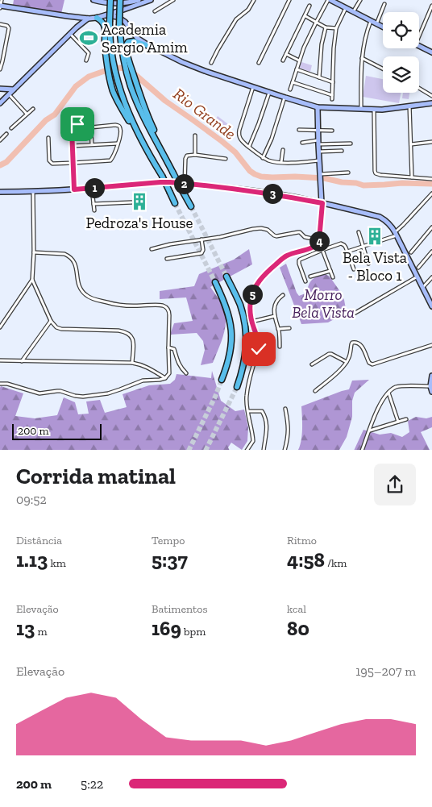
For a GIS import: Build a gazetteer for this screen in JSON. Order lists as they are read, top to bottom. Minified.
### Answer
{"water":["Rio Grande"],"parks":["Morro Bela Vista"],"places":{"sports":["Academia Sergio Amim"],"building":["Pedroza's House","Bela Vista - Bloco 1"]},"scale_bar":"200 m","page":{"pins":["2","1","3","4","5"],"scale":"200 m","heading":["Corrida matinal","09:52"],"stats":[["Distância","1.13 km"],["Tempo","5:37"],["Ritmo","4:58 /km"],["Elevação","13 m"],["Batimentos","169 bpm"],["kcal","80"]],"chart":["Elevação","195–207 m"],"list":[{"name":"200 m","note":"5:22"}]}}
